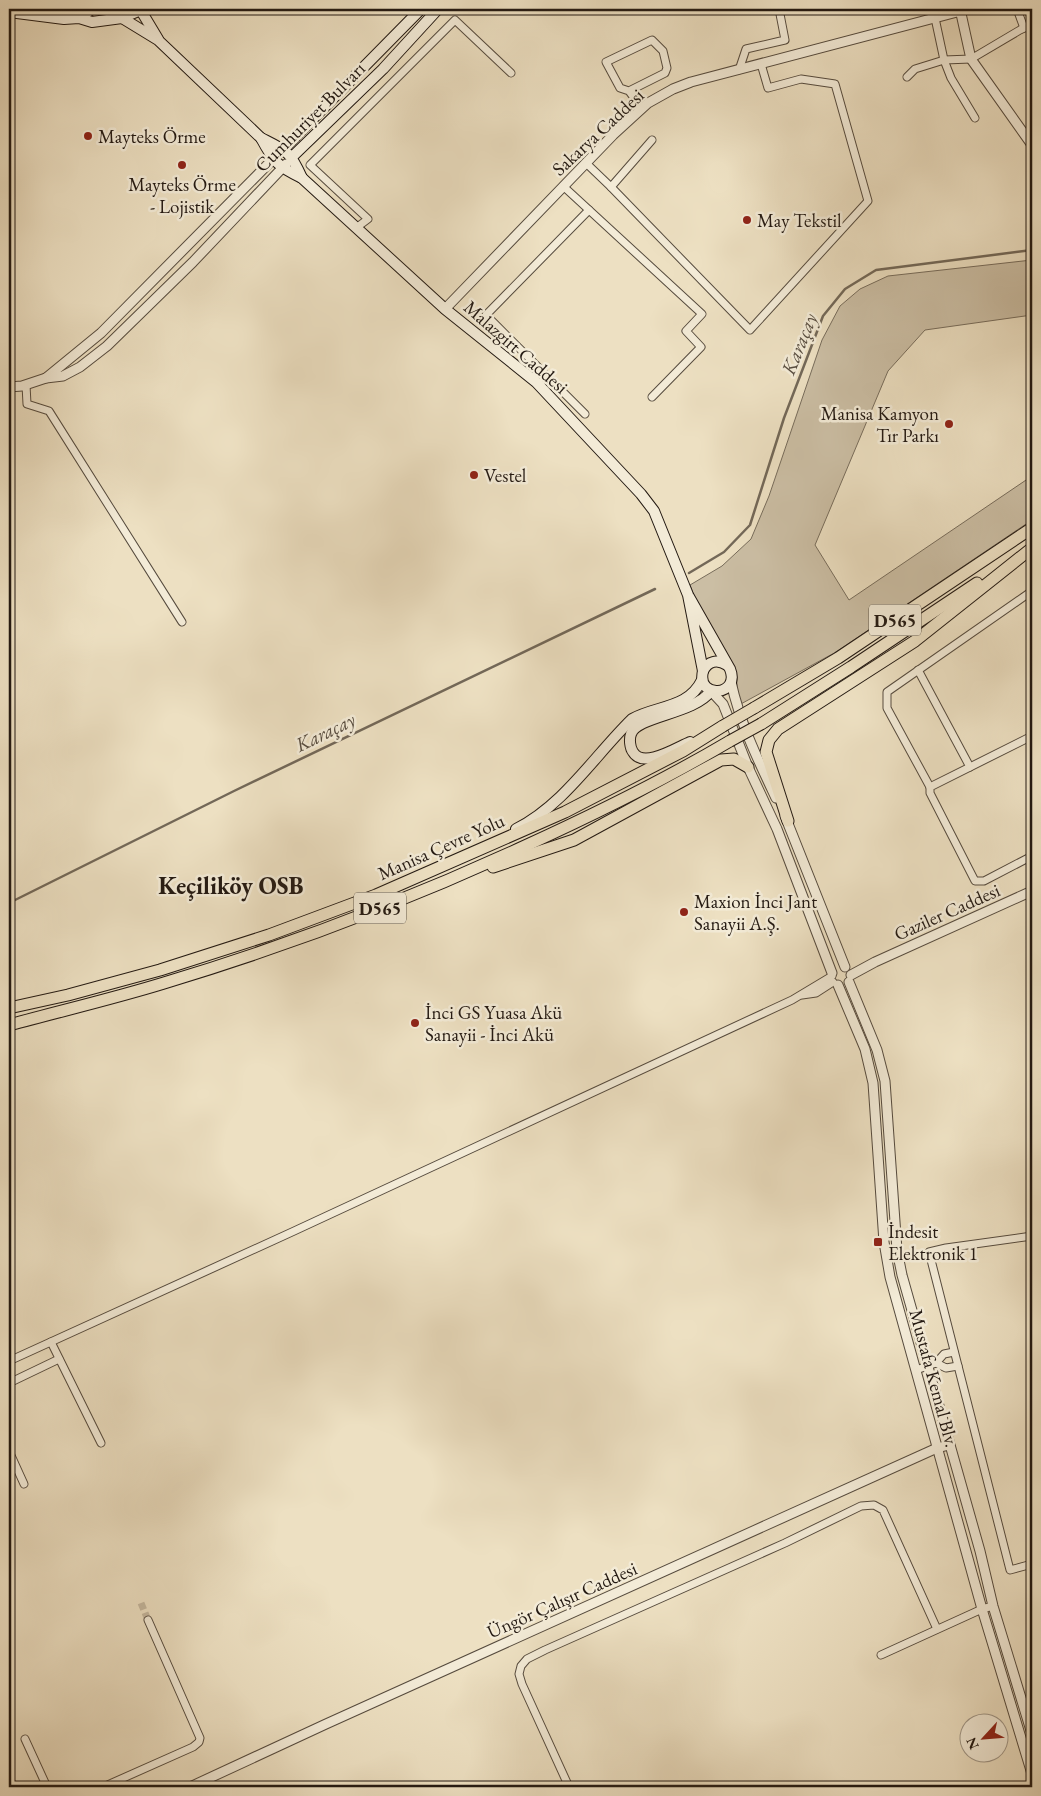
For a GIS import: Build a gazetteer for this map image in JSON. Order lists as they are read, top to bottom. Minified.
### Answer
{"streets":{"highway":["D565","Manisa Çevre Yolu"],"main road":["Cumhuriyet Bulvarı","Malazgirt Caddesi"],"street":["Sakarya Caddesi","Gaziler Caddesi","Mustafa Kemal Blv.","Üngör Çalışır Caddesi"]},"crossings":[["Sakarya Caddesi","Malazgirt Caddesi"],["Gaziler Caddesi","Mustafa Kemal Blv."],["Mustafa Kemal Blv.","Üngör Çalışır Caddesi"]],"districts":["Keçiliköy OSB"],"water":["Karaçay"],"places":{"other":["Mayteks Örme","Mayteks Örme - Lojistik","May Tekstil","Manisa Kamyon Tır Parkı","Vestel","Maxion İnci Jant Sanayii A.Ş.","İnci GS Yuasa Akü Sanayii - İnci Akü"],"transit":["İndesit Elektronik 1"]},"north":"bottom left"}
